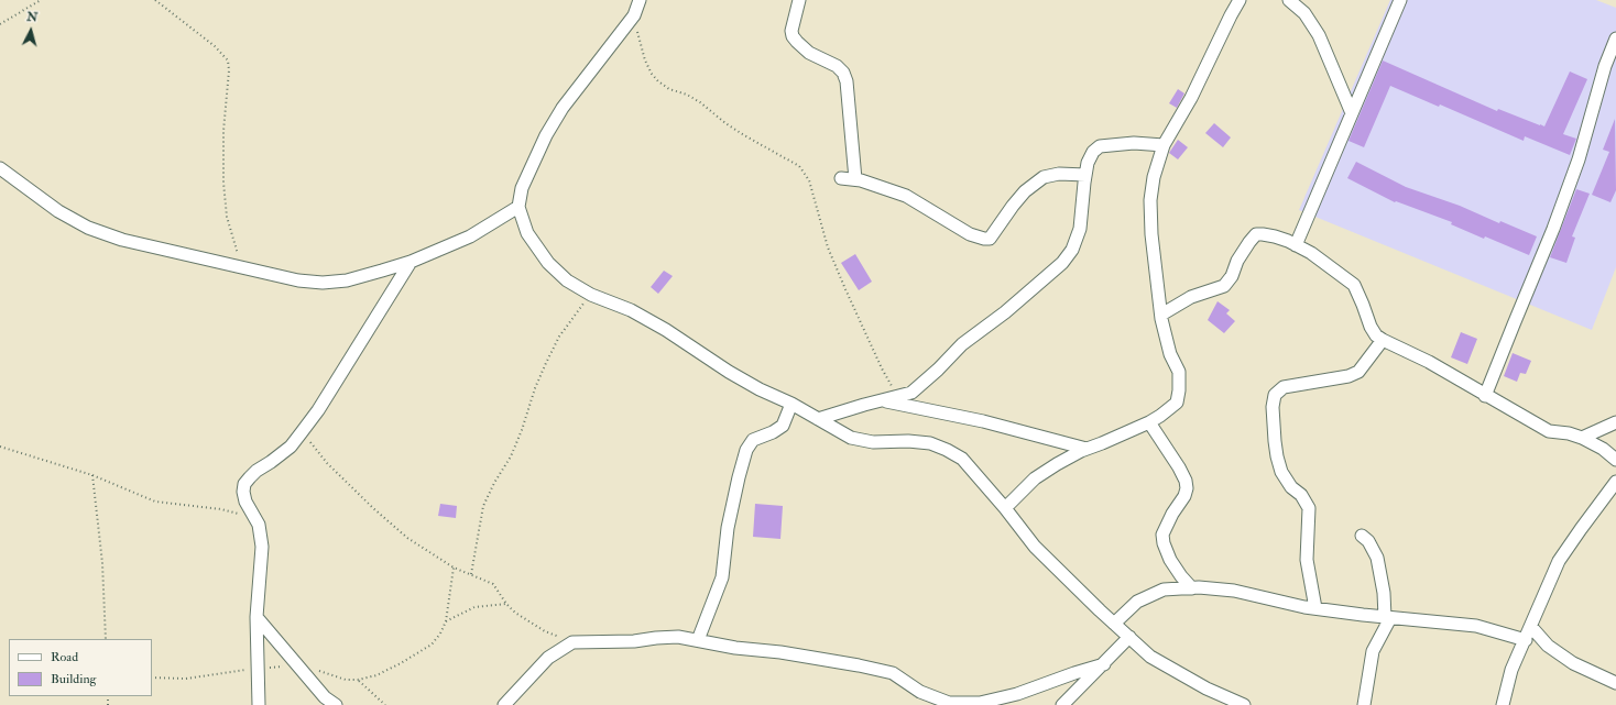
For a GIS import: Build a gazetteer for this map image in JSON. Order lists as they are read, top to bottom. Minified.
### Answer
{"legend":["Road","Building"],"north":"top"}
